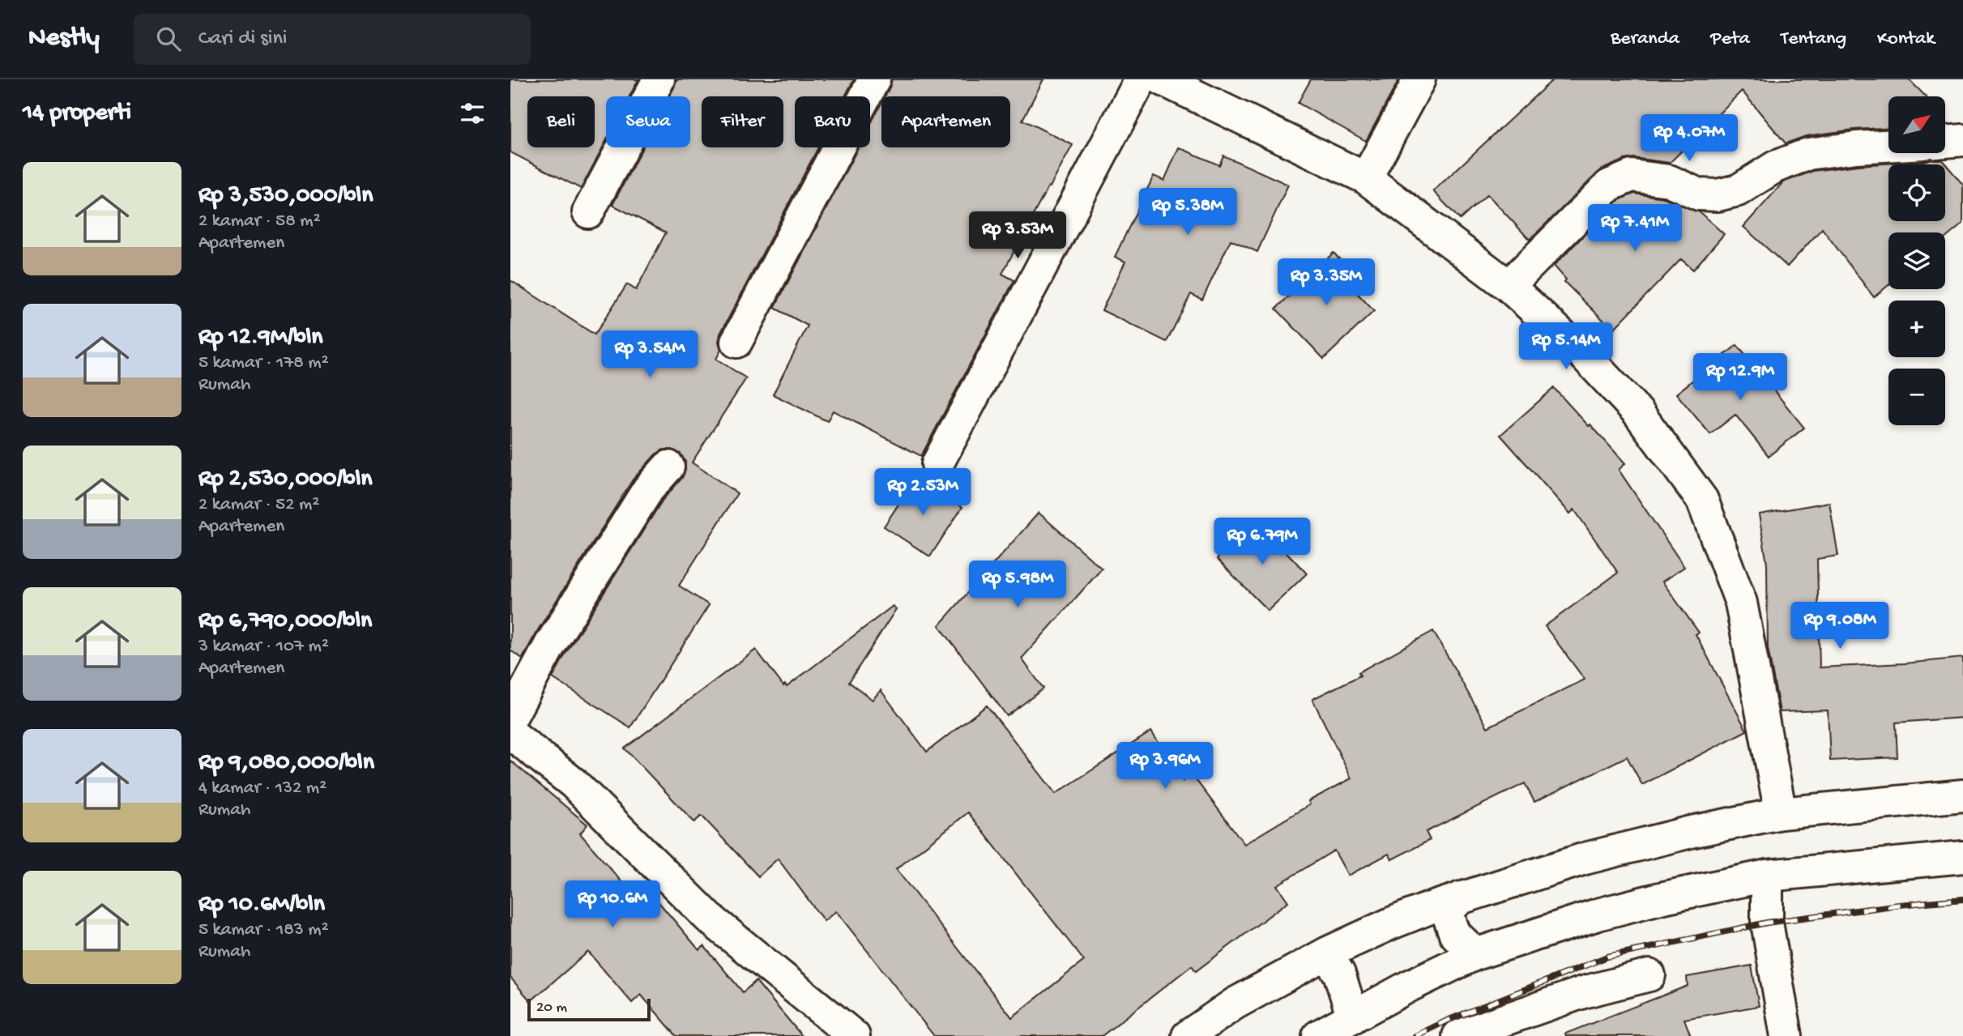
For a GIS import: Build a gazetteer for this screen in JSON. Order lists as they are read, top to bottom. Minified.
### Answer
{"scale_bar":"20 m","north":"top right","page":{"header":"Nestly","search":"Cari di sini","nav":["Beranda","Peta","Tentang","Kontak"],"heading":"14 properti","map_buttons":["+","−"],"chip":["Beli","Sewa","Filter","Baru","Apartemen"],"price":["Rp 4.07M","Rp 5.38M","Rp 7.41M","Rp 3.53M","Rp 3.35M","Rp 5.14M","Rp 3.54M","Rp 12.9M","Rp 2.53M","Rp 6.79M","Rp 5.98M","Rp 9.08M","Rp 3.96M","Rp 10.6M"],"list":[{"name":"Rp 3,530,000/bln","note":"2 kamar · 58 m² · Apartemen"},{"name":"Rp 12.9M/bln","note":"5 kamar · 178 m² · Rumah"},{"name":"Rp 2,530,000/bln","note":"2 kamar · 52 m² · Apartemen"},{"name":"Rp 6,790,000/bln","note":"3 kamar · 107 m² · Apartemen"},{"name":"Rp 9,080,000/bln","note":"4 kamar · 132 m² · Rumah"},{"name":"Rp 10.6M/bln","note":"5 kamar · 183 m² · Rumah"}],"scale":"20 m"}}
